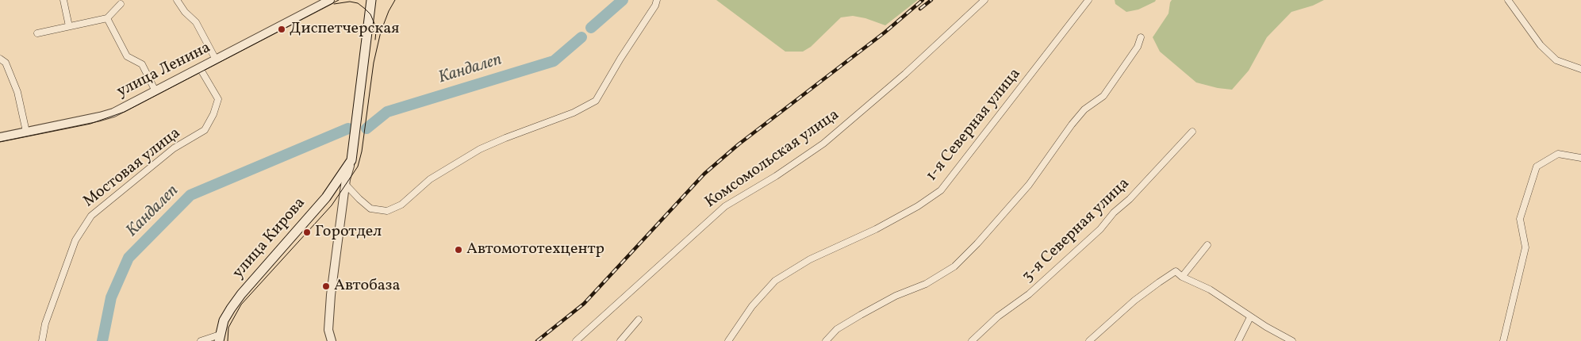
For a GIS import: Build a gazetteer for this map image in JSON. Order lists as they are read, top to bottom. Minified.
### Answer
{"streets":{"main road":["улица Кирова"],"street":["улица Ленина","1-я Северная улица","Комсомольская улица","Мостовая улица","3-я Северная улица"]},"crossings":[["улица Ленина","Мостовая улица"]],"water":["Кандалеп"],"places":["Диспетчерская","Горотдел","Автомототехцентр","Автобаза"]}
